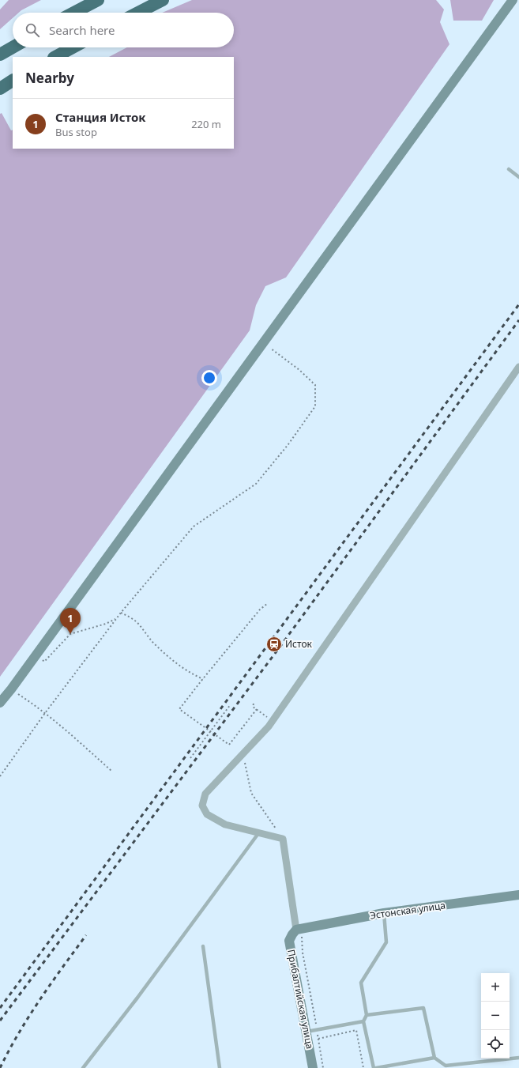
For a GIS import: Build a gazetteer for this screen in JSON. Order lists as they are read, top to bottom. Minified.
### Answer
{"streets":{"main road":["Эстонская улица","Прибалтийская улица"]},"crossings":[["Эстонская улица","Прибалтийская улица"]],"places":{"station":["Исток"]},"page":{"search":"Search here","heading":"Nearby","list":[{"mark":"1","name":"Станция Исток","note":"Bus stop","value":"220 m"}],"pins":"1","map_buttons":["+","−"]}}
